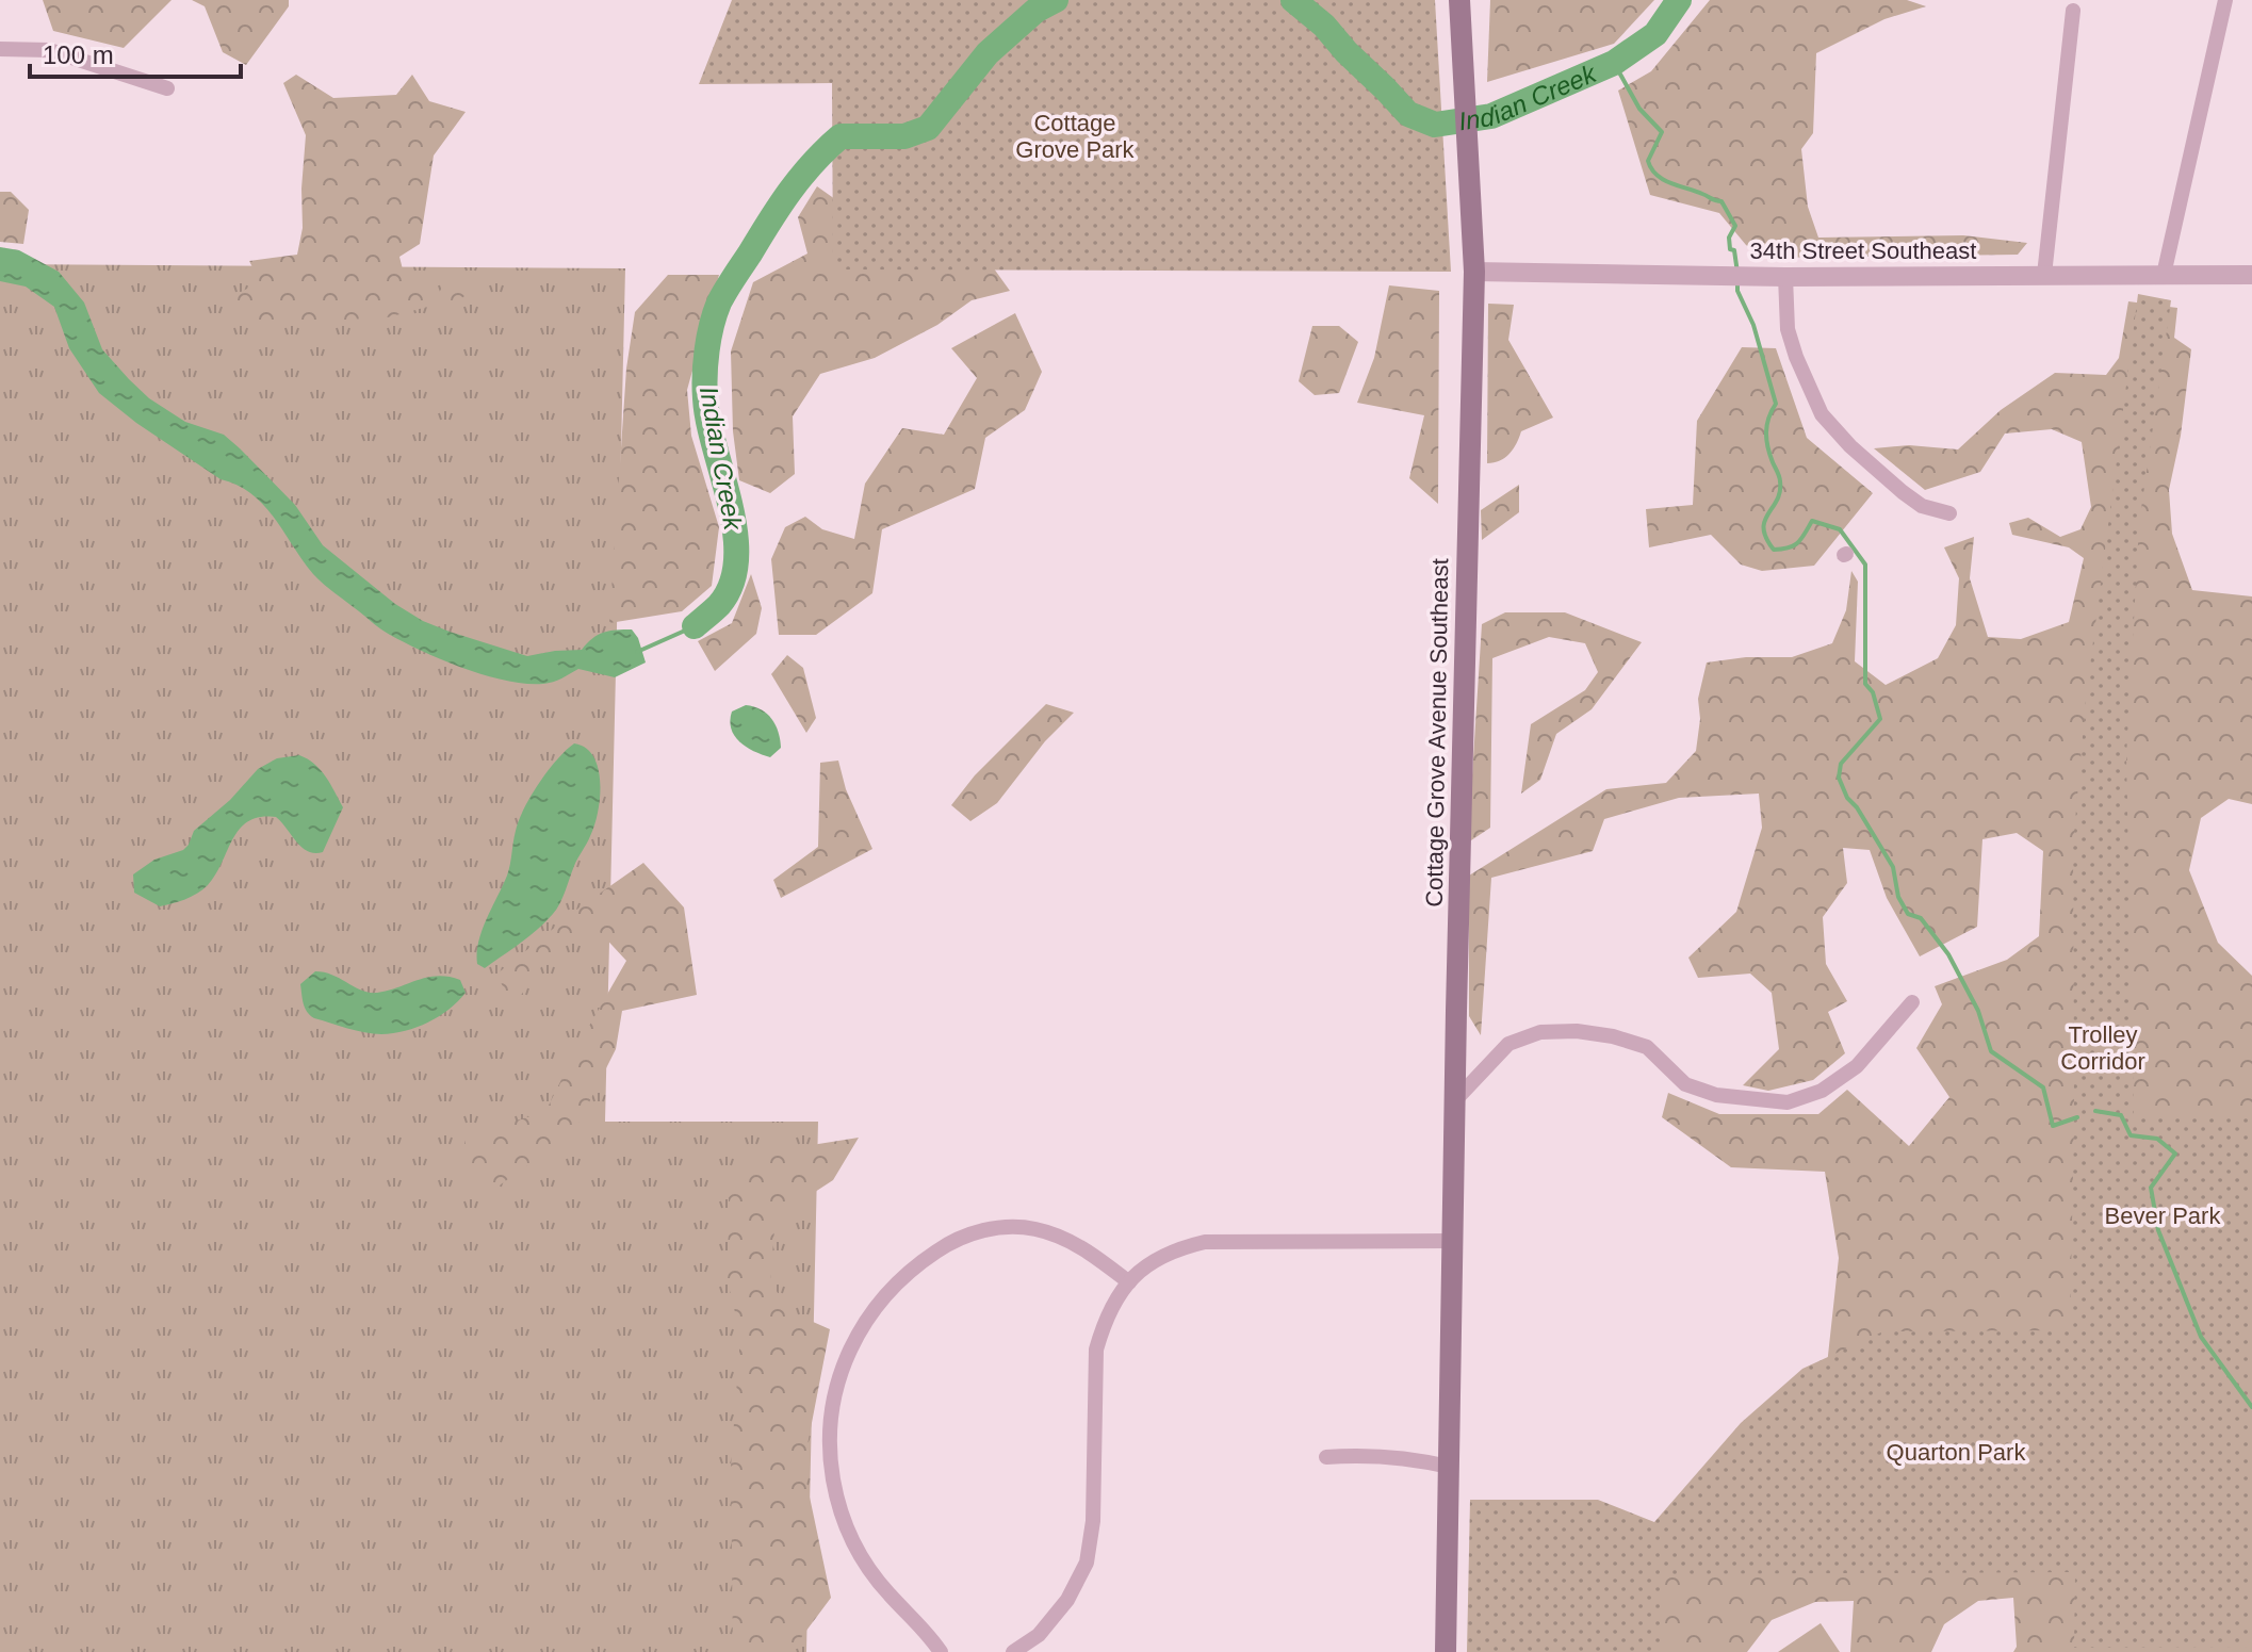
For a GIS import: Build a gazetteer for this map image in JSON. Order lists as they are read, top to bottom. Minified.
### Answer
{"streets":{"main road":["Cottage Grove Avenue Southeast"],"street":["34th Street Southeast"]},"crossings":[["34th Street Southeast","Cottage Grove Avenue Southeast"]],"water":["Indian Creek"],"parks":["Cottage Grove Park","Trolley Corridor","Bever Park","Quarton Park"],"scale_bar":"100 m"}
